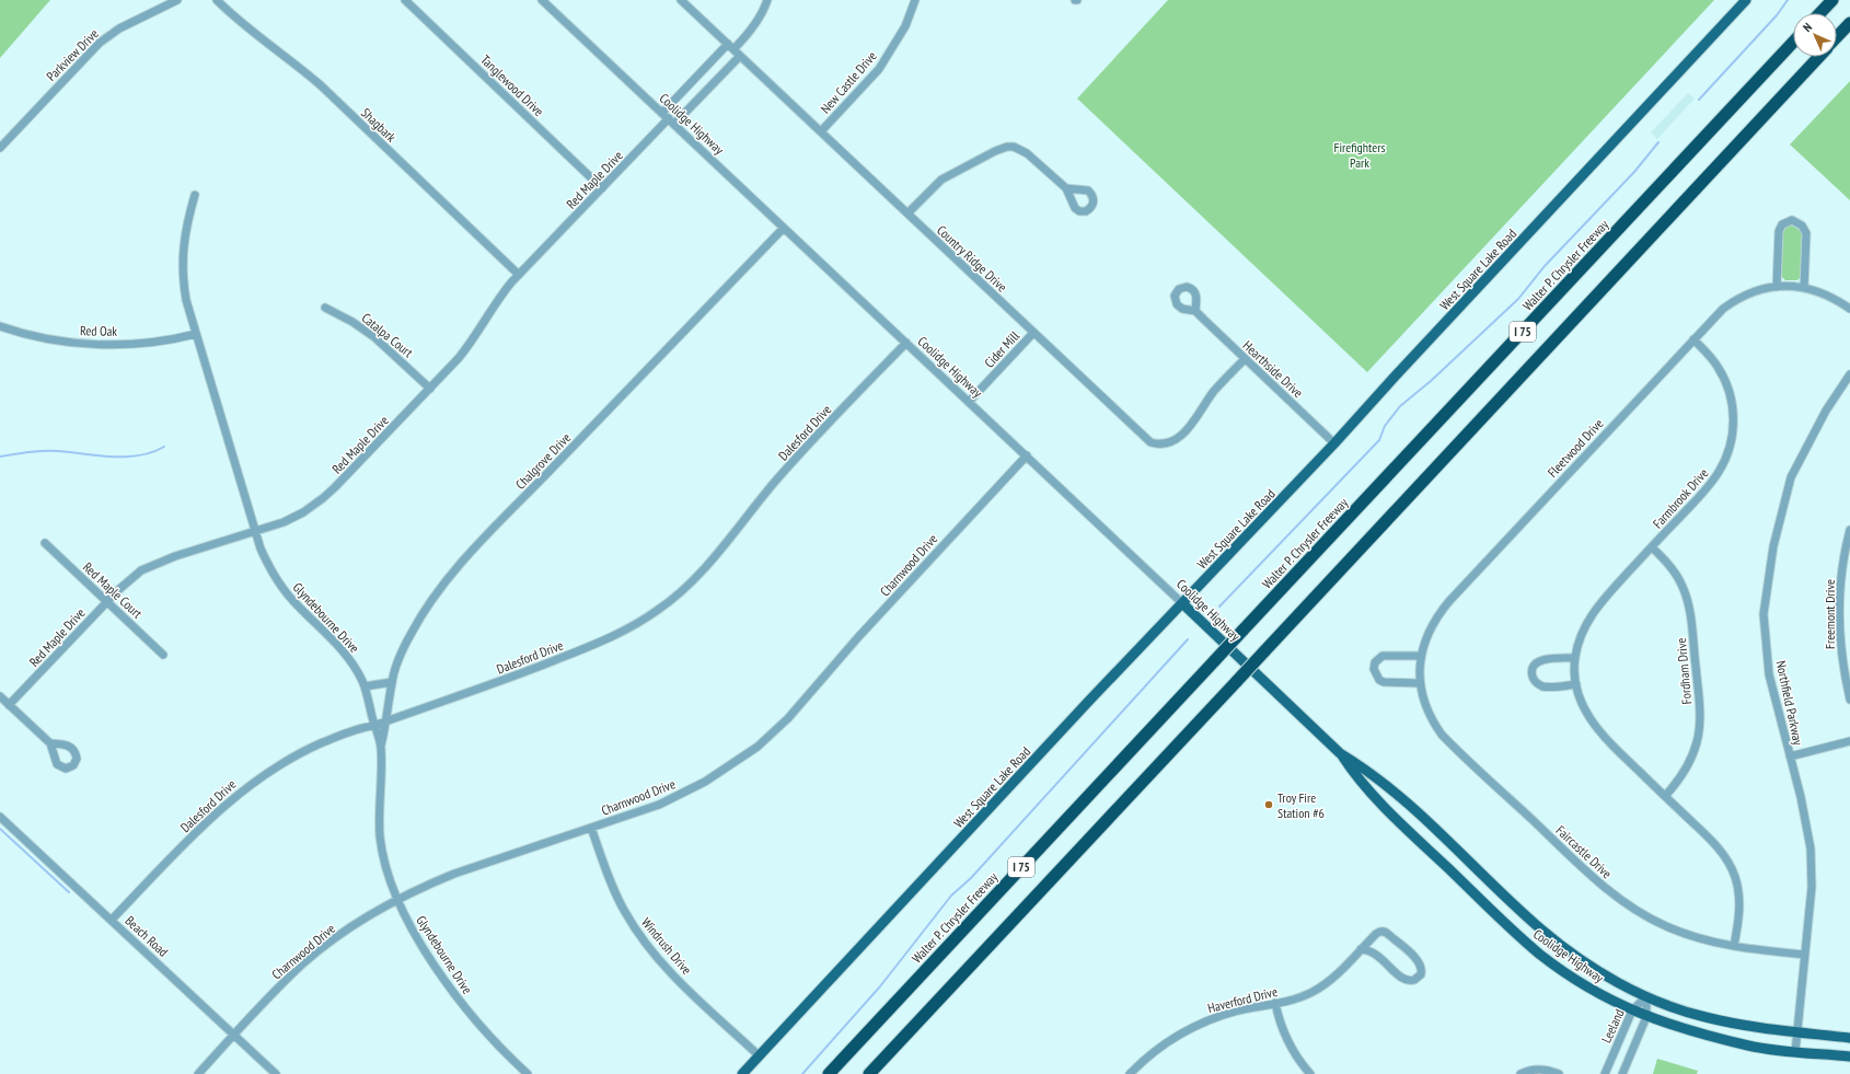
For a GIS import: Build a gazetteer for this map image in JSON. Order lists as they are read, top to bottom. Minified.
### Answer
{"streets":{"highway":["Walter P. Chrysler Freeway","I 75"],"main road":["Coolidge Highway","West Square Lake Road"],"street":["Parkview Drive","New Castle Drive","Tanglewood Drive","Shagbark","Red Maple Drive","Country Ridge Drive","Red Oak","Catalpa Court","Cider Mill","Hearthside Drive","Dalesford Drive","Fleetwood Drive","Chalgrove Drive","Farmbrook Drive","Charnwood Drive","Red Maple Court","Freemont Drive","Glyndebourne Drive","Fordham Drive","Northfield Parkway","Faircastle Drive","Beach Road","Windrush Drive","Haverford Drive","Leeland"]},"crossings":[["New Castle Drive","Country Ridge Drive"],["Tanglewood Drive","Red Maple Drive"],["Coolidge Highway","Red Maple Drive"],["Coolidge Highway","West Square Lake Road"],["Coolidge Highway","Cider Mill"],["Coolidge Highway","Dalesford Drive"],["Coolidge Highway","Chalgrove Drive"],["Coolidge Highway","Charnwood Drive"],["Coolidge Highway","Northfield Parkway"],["Coolidge Highway","Leeland"],["Shagbark","Red Maple Drive"],["Red Maple Drive","Catalpa Court"],["Red Maple Drive","Red Maple Court"],["Red Maple Drive","Glyndebourne Drive"],["Country Ridge Drive","Cider Mill"],["Country Ridge Drive","Hearthside Drive"],["West Square Lake Road","Hearthside Drive"],["West Square Lake Road","Windrush Drive"],["Red Oak","Glyndebourne Drive"],["Dalesford Drive","Chalgrove Drive"],["Dalesford Drive","Glyndebourne Drive"],["Dalesford Drive","Beach Road"],["Fleetwood Drive","Farmbrook Drive"],["Fleetwood Drive","Faircastle Drive"],["Chalgrove Drive","Glyndebourne Drive"],["Farmbrook Drive","Fordham Drive"],["Farmbrook Drive","Faircastle Drive"],["Charnwood Drive","Glyndebourne Drive"],["Charnwood Drive","Beach Road"],["Charnwood Drive","Windrush Drive"],["Northfield Parkway","Faircastle Drive"]],"parks":["Firefighters Park"],"places":["Troy Fire Station #6"],"north":"top left"}
